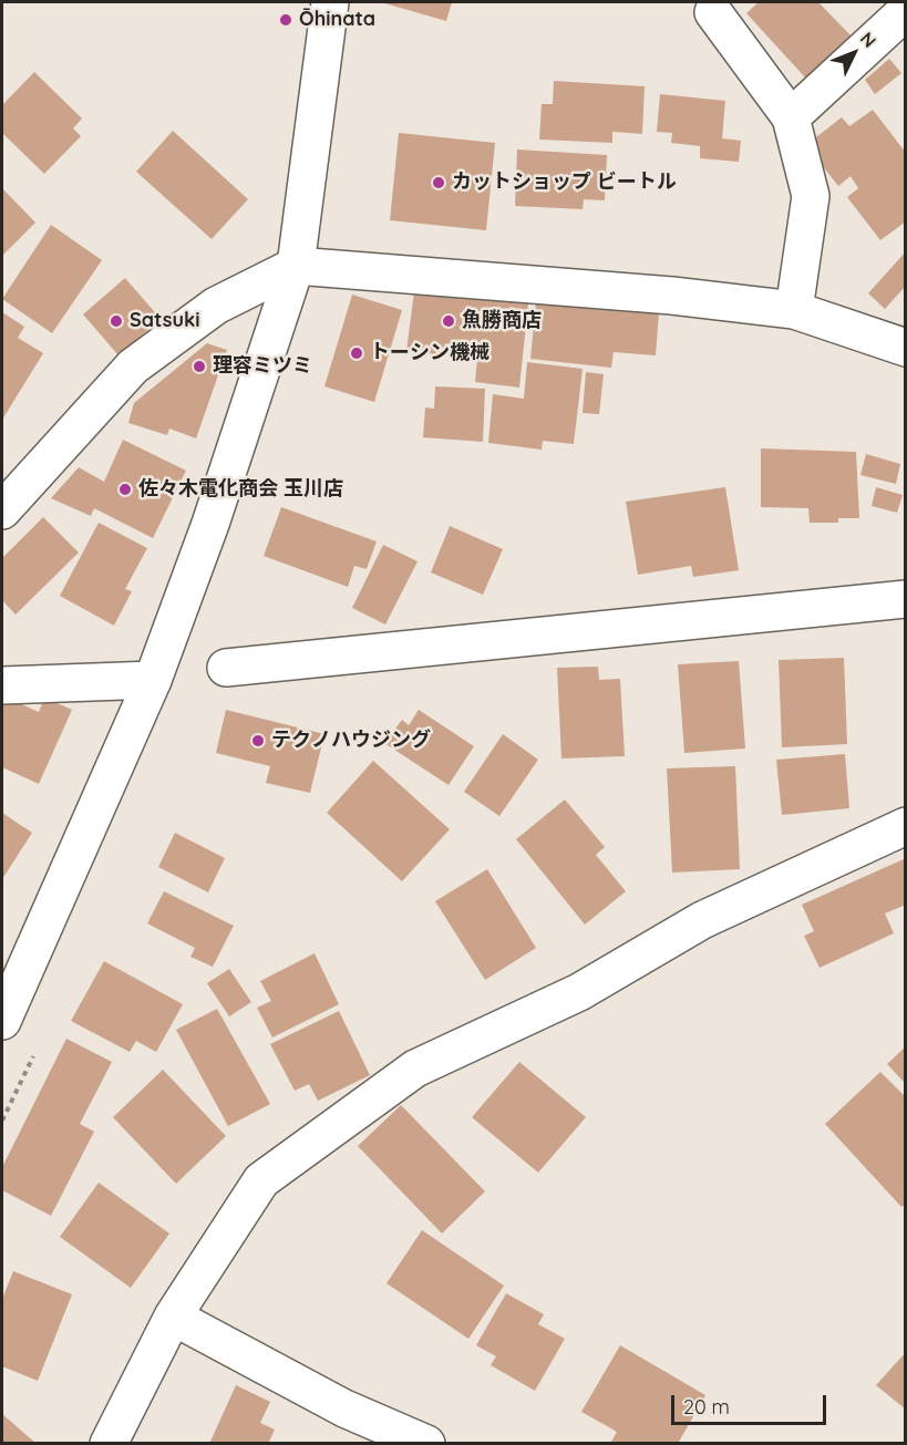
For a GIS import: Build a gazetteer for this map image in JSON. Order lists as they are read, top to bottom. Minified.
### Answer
{"places":["Ōhinata","カットショップ ビートル","Satsuki","魚勝商店","トーシン機械","理容ミツミ","佐々木電化商会 玉川店","テクノハウジング"],"scale_bar":"20 m","north":"top right"}
